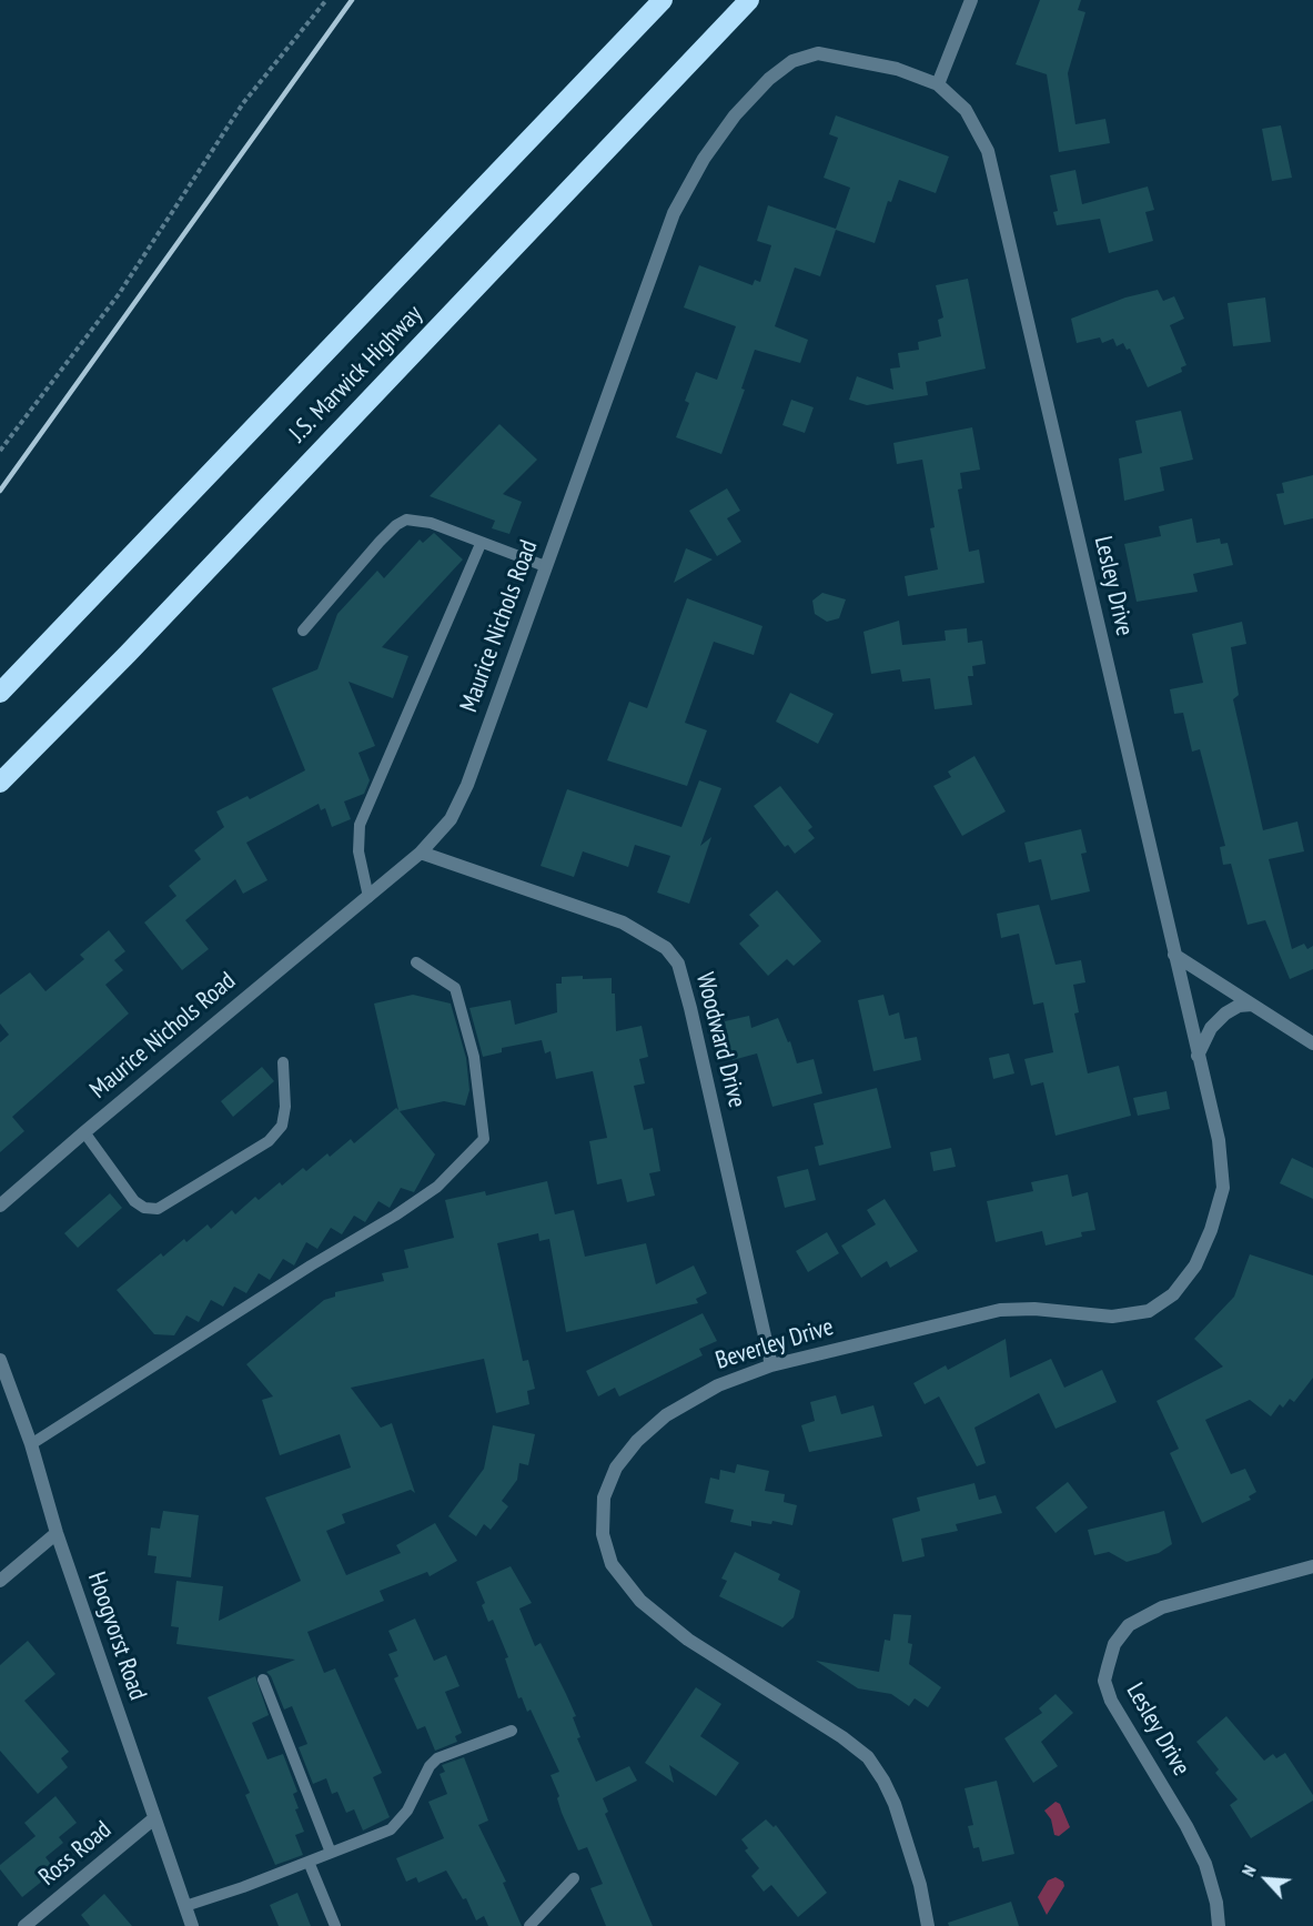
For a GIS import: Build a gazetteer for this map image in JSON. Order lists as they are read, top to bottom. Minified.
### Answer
{"streets":{"highway":["J.S. Marwick Highway"],"street":["Lesley Drive","Maurice Nichols Road","Woodward Drive","Beverley Drive","Hoogvorst Road","Ross Road"]},"crossings":[["Lesley Drive","Maurice Nichols Road"],["Lesley Drive","Beverley Drive"],["Maurice Nichols Road","Woodward Drive"],["Woodward Drive","Beverley Drive"],["Hoogvorst Road","Ross Road"]],"north":"top left"}
